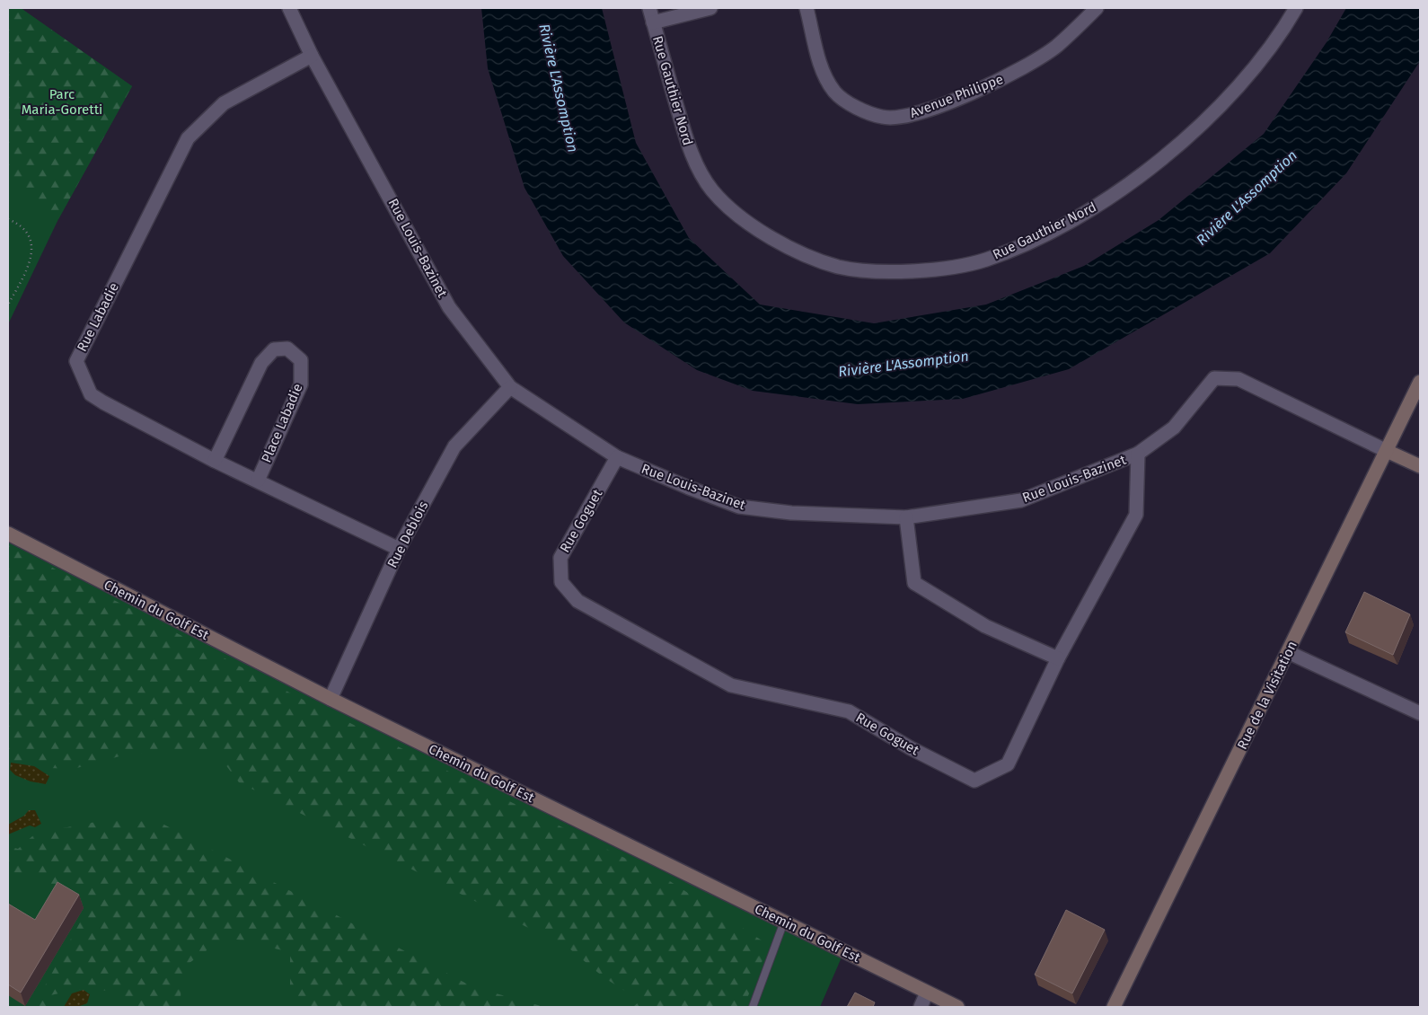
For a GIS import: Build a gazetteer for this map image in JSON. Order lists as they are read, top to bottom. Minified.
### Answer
{"streets":{"street":["Rue Gauthier Nord","Avenue Philippe","Rue Louis-Bazinet","Rue Labadie","Place Labadie","Rue Goguet","Rue Deblois","Chemin du Golf Est","Rue de la Visitation"]},"crossings":[["Rue Louis-Bazinet","Rue Labadie"],["Rue Louis-Bazinet","Rue Goguet"],["Rue Louis-Bazinet","Rue Deblois"],["Rue Louis-Bazinet","Rue de la Visitation"],["Rue Labadie","Place Labadie"],["Rue Labadie","Rue Deblois"],["Rue Deblois","Chemin du Golf Est"]],"water":["Rivière L'Assomption"],"parks":["Parc Maria-Goretti"]}
